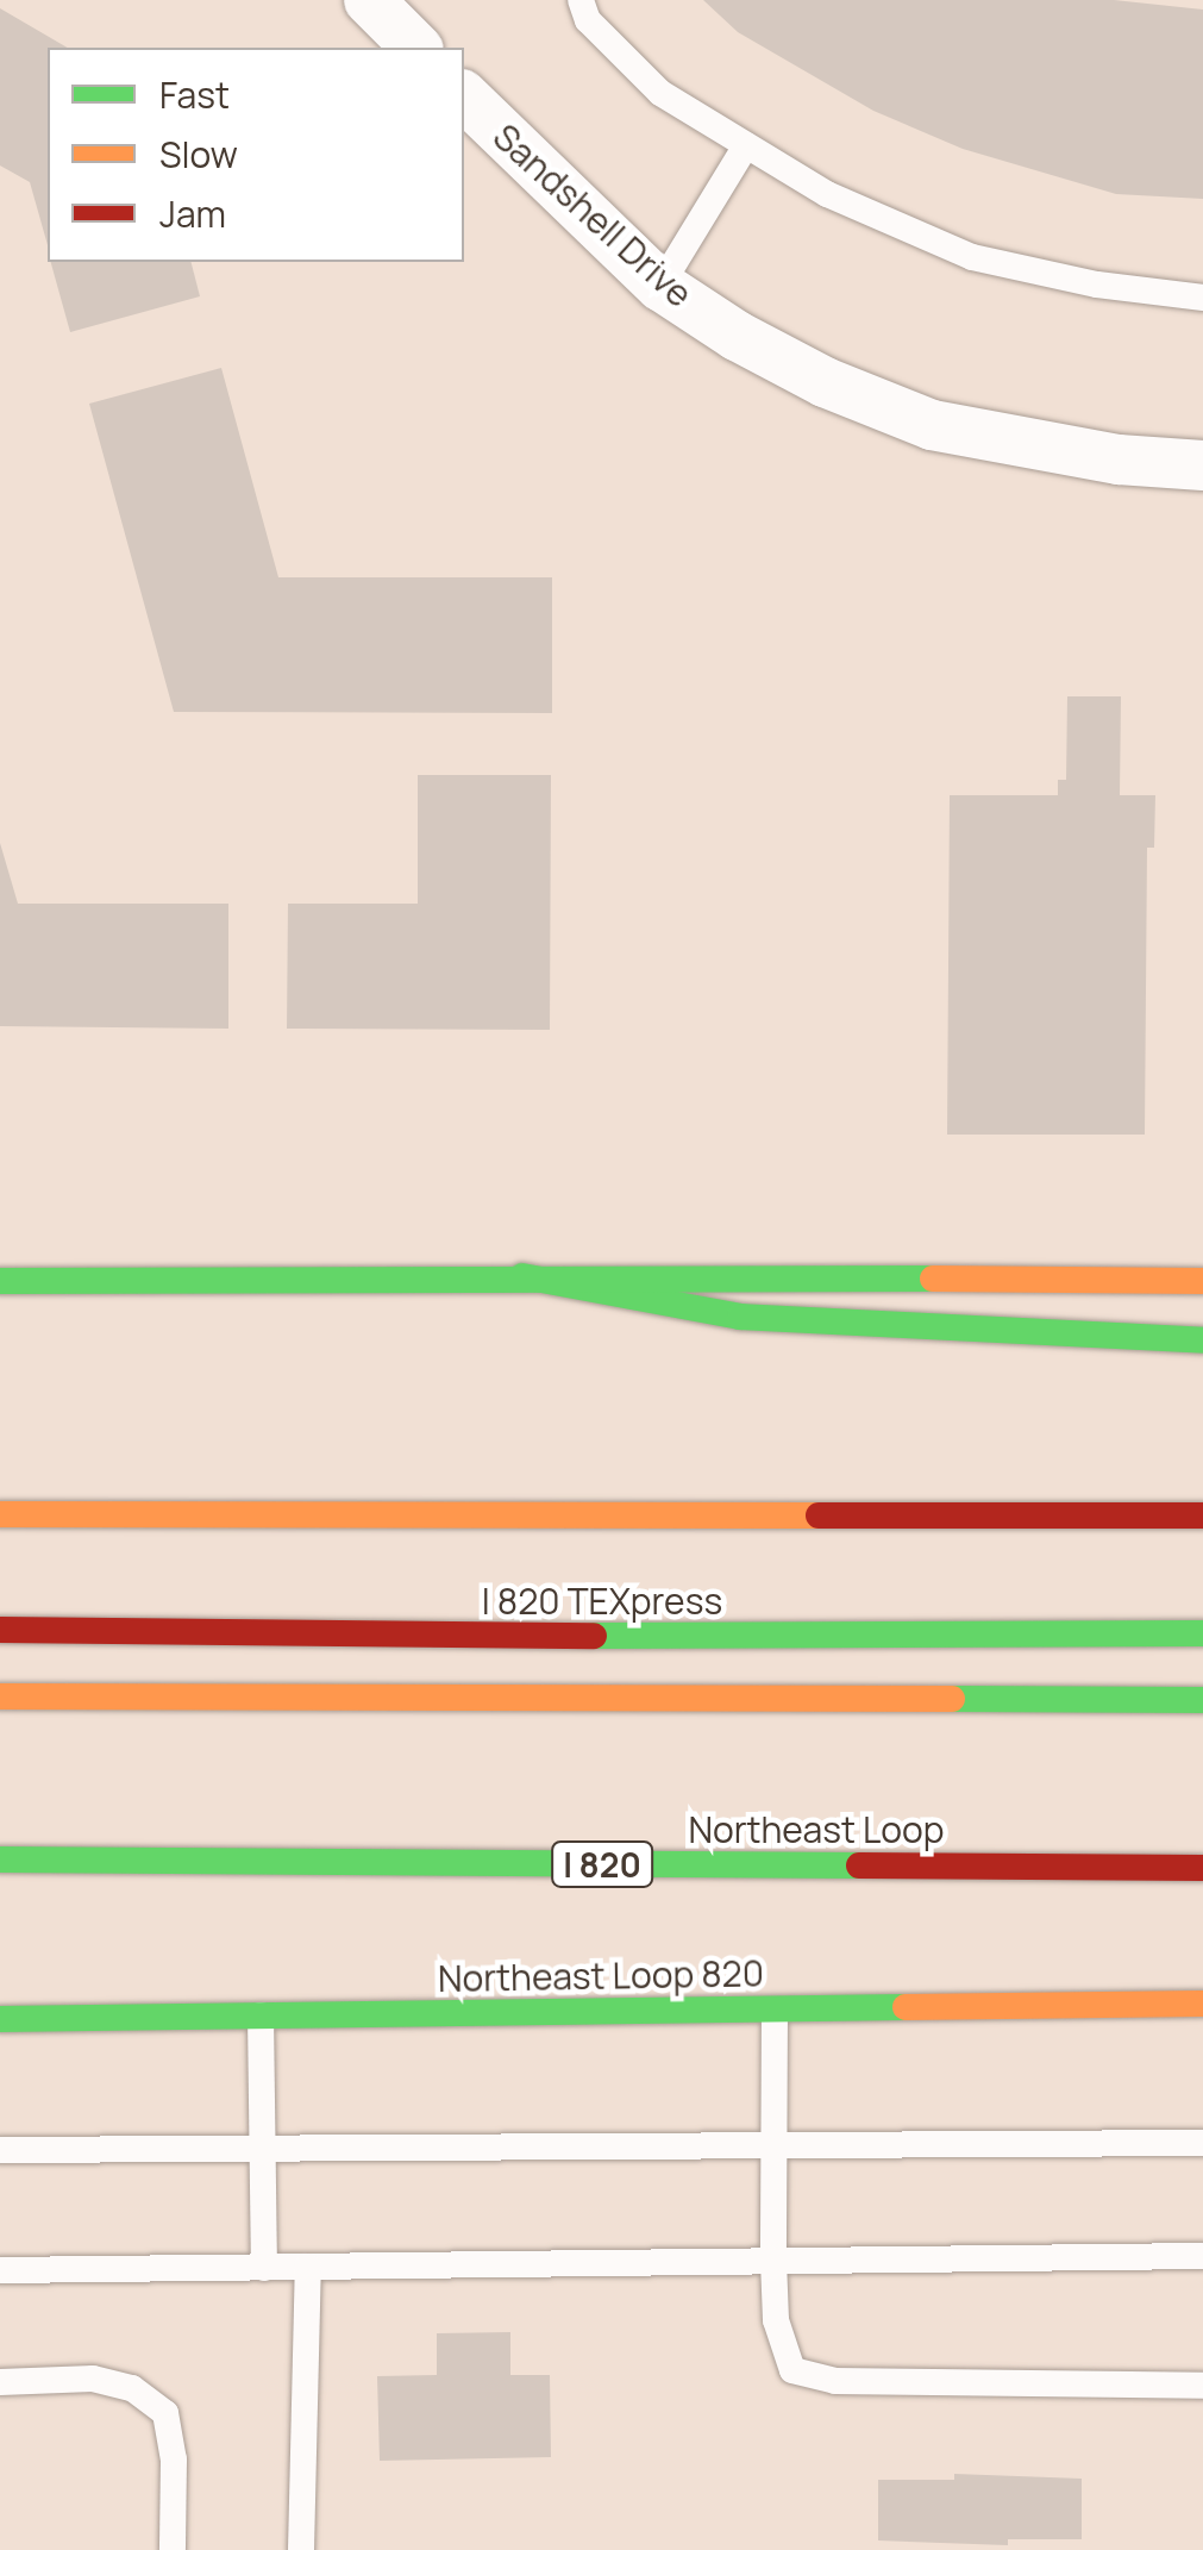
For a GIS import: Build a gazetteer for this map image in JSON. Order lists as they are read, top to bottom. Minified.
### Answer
{"streets":{"main road":["I 820 TEXpress","Northeast Loop","I 820","Northeast Loop 820"],"street":["Sandshell Drive"]},"legend":["Fast","Slow","Jam"]}
